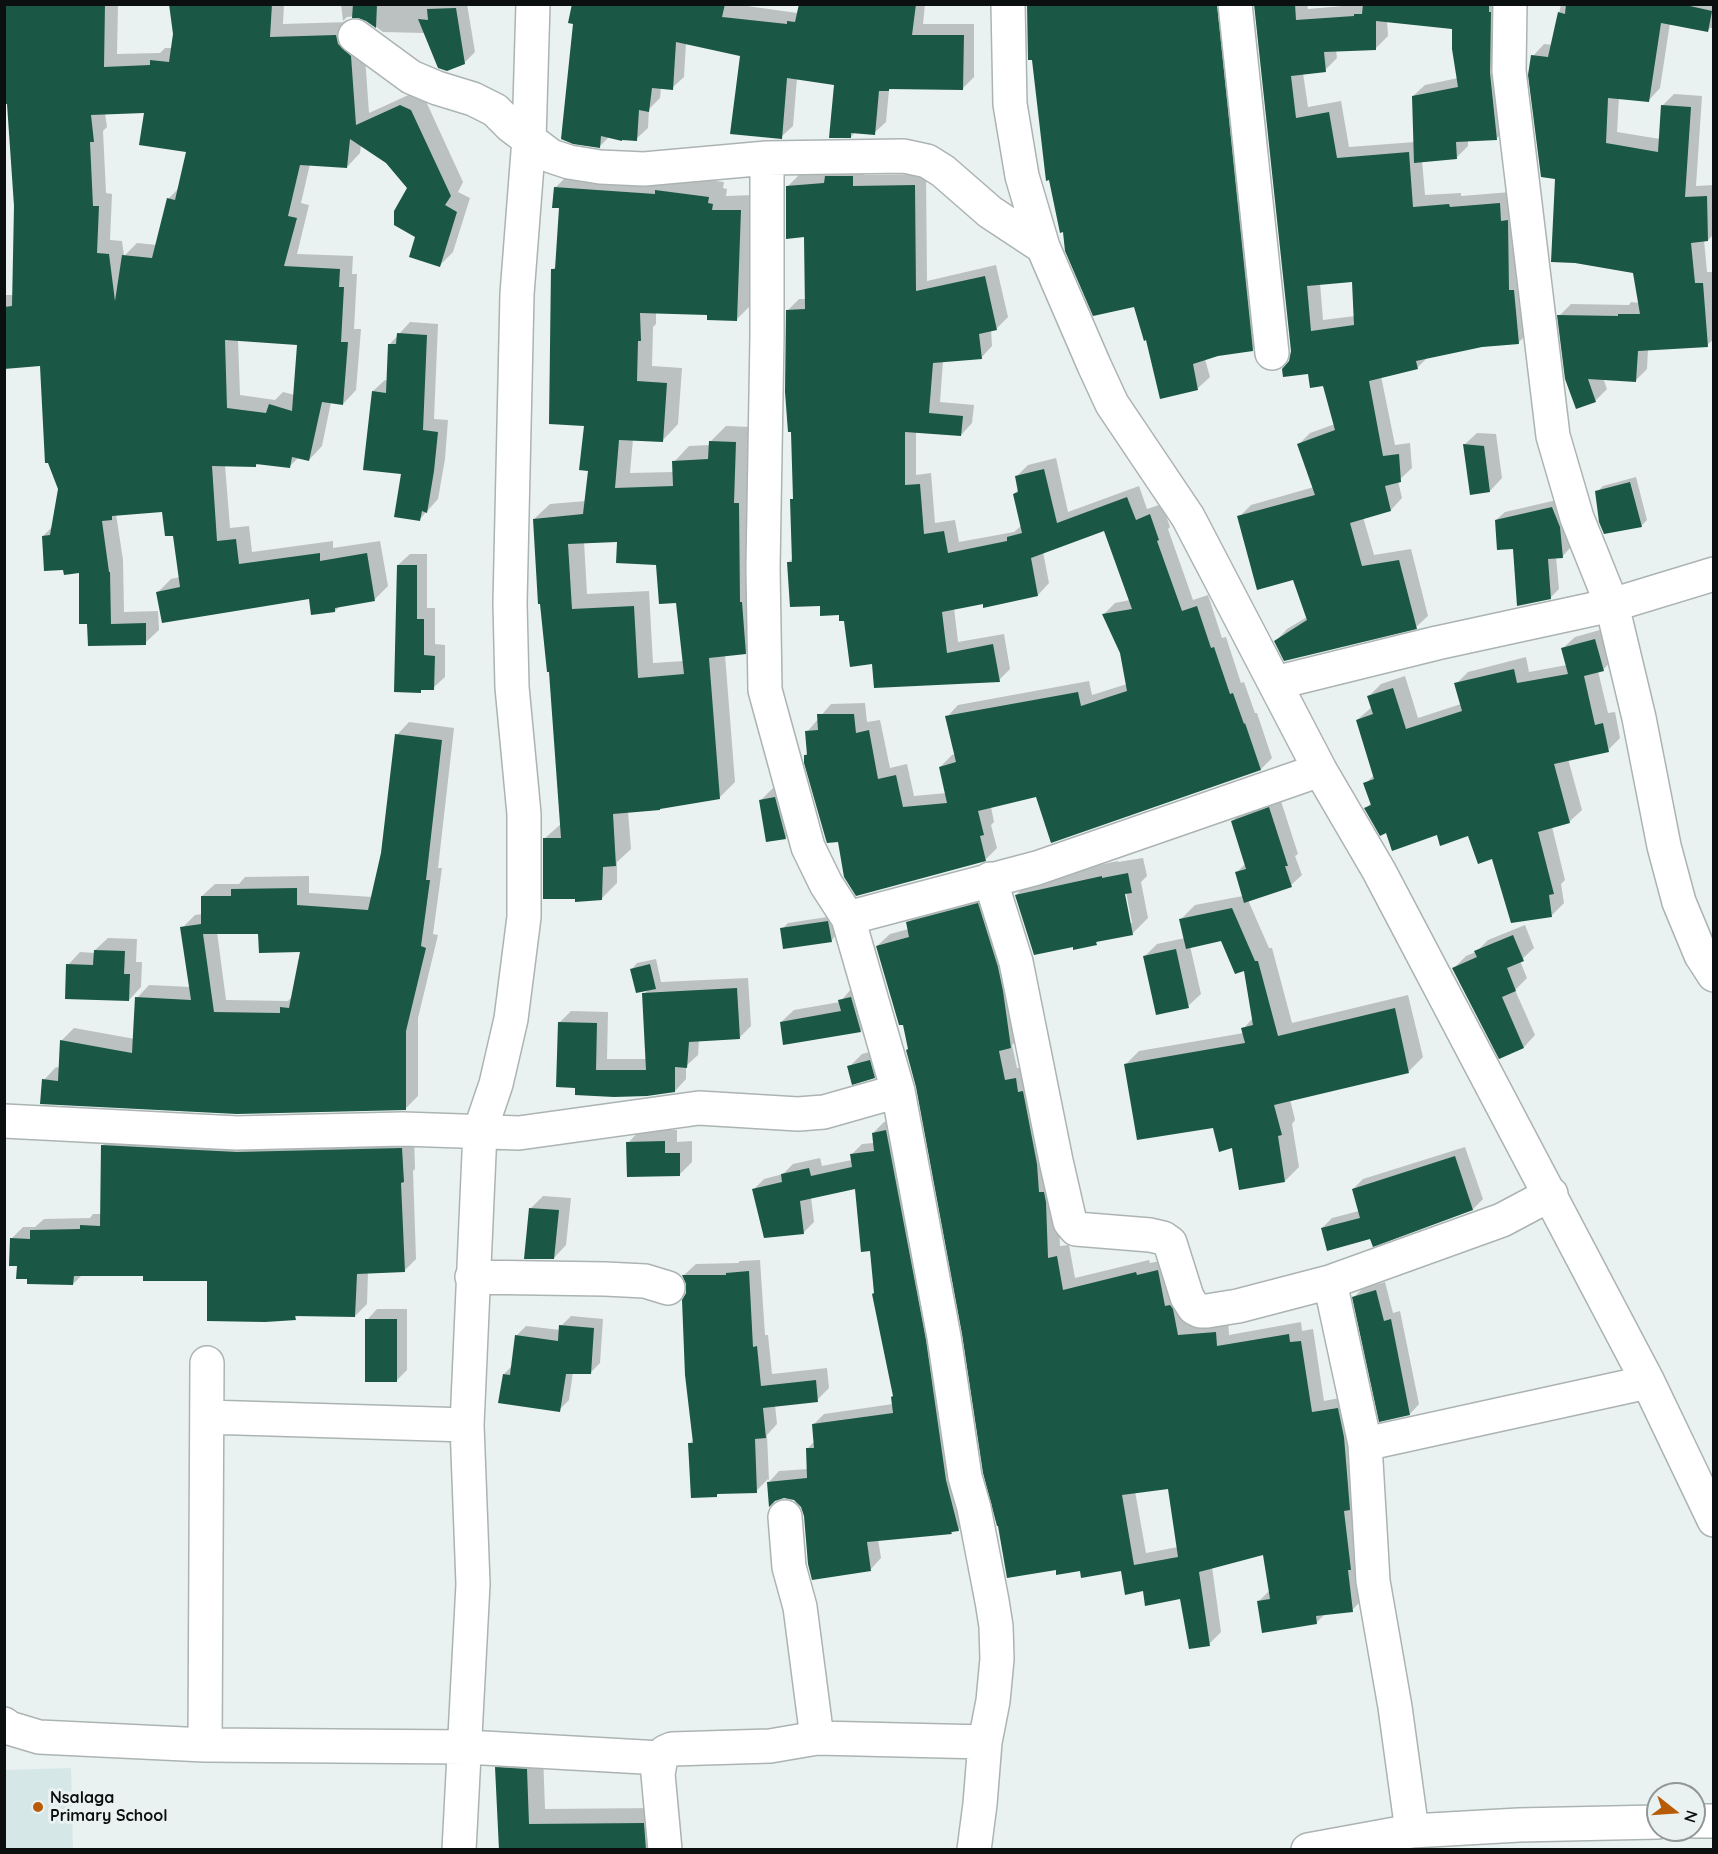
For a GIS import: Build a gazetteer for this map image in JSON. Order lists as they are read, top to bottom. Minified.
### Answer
{"places":["Nsalaga Primary School"],"north":"right"}
